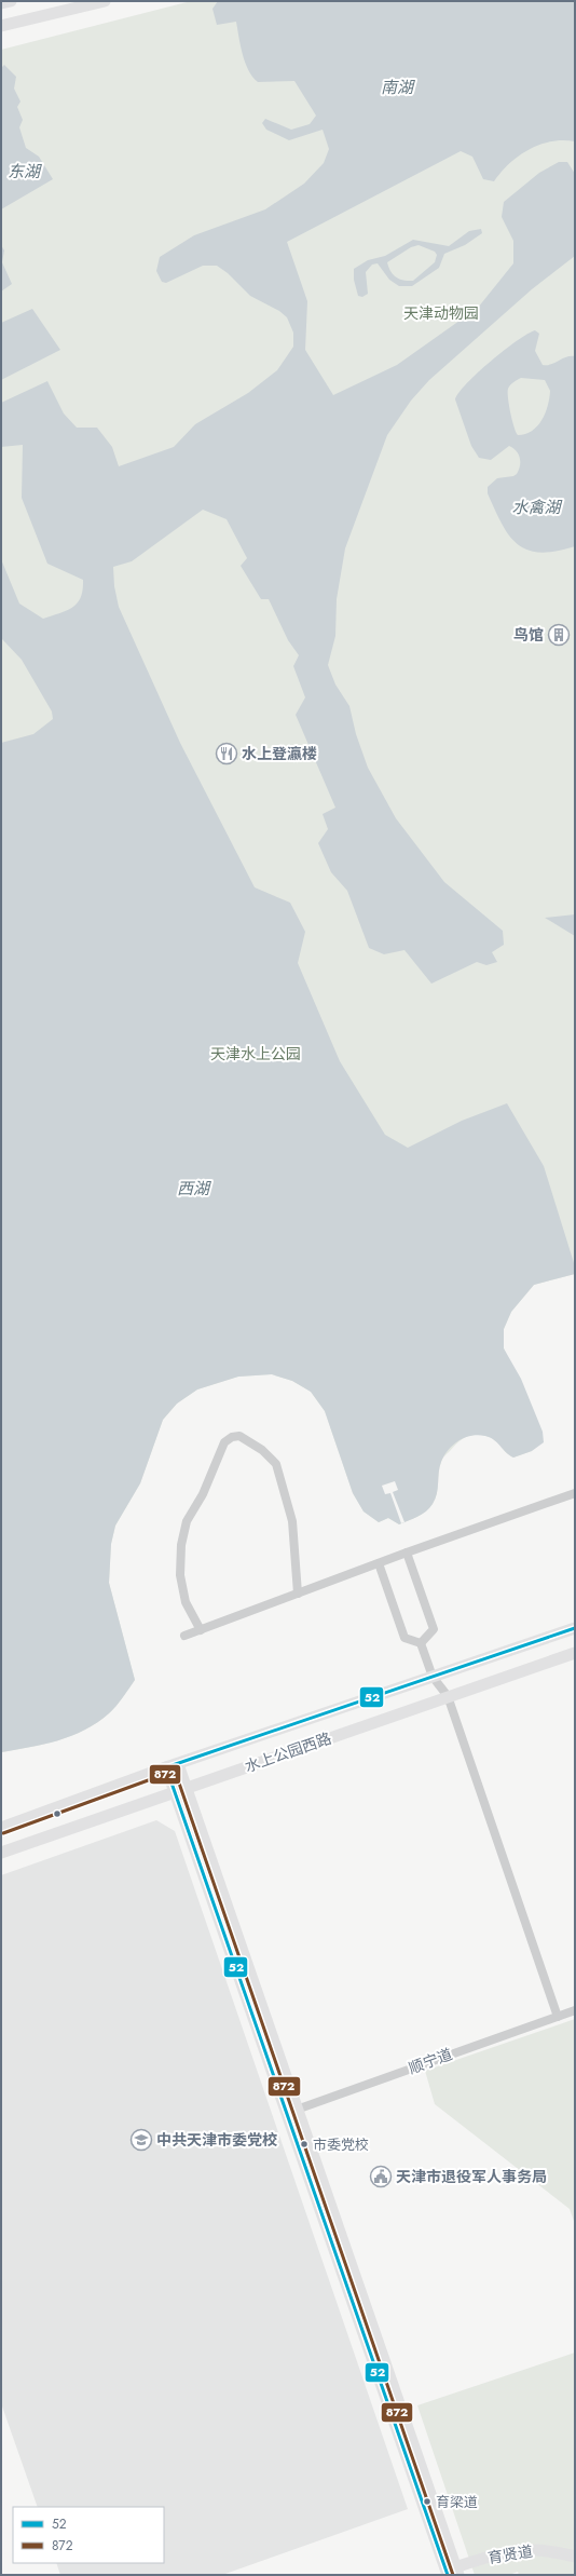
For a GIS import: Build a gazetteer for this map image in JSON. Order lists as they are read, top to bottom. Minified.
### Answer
{"streets":{"main road":["水上公园西路","育贤道"],"street":["顺宁道"]},"water":["南湖","东湖","水禽湖","西湖"],"parks":["天津动物园","天津水上公园"],"places":{"building":["鸟馆"],"restaurant":["水上登瀛楼"],"school or university":["中共天津市委党校"],"other":["市委党校","育梁道"],"public building":["天津市退役军人事务局"]},"lines":["transit line 52","transit line 872"],"legend":["52","872"]}
